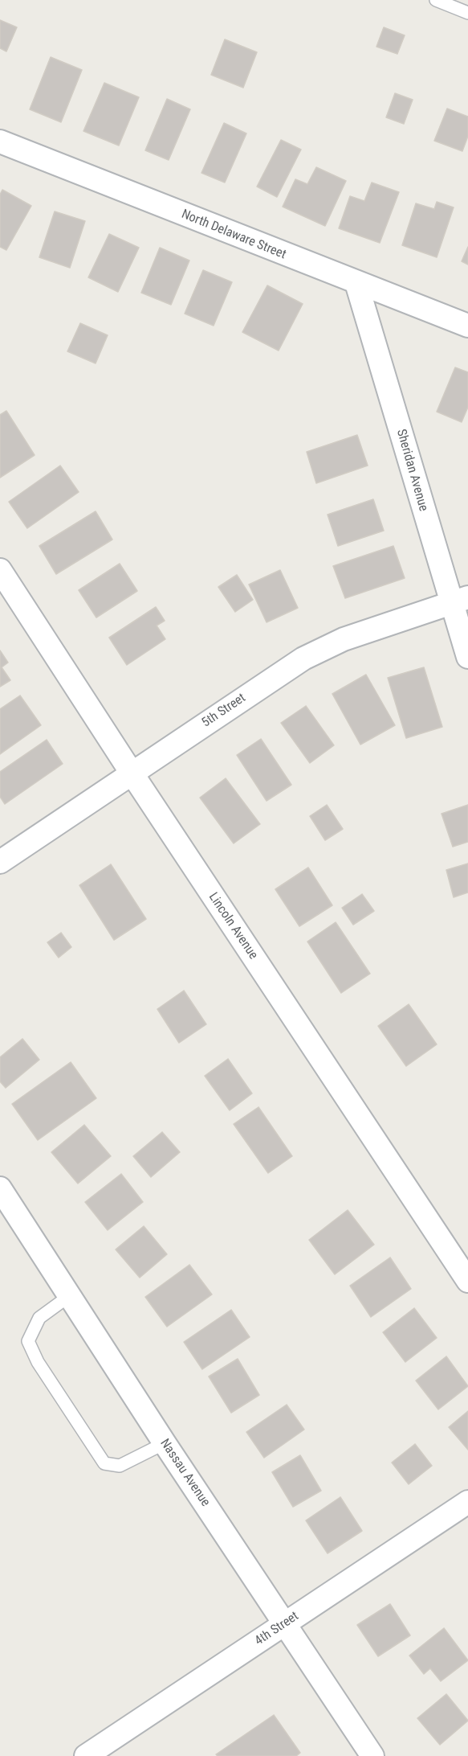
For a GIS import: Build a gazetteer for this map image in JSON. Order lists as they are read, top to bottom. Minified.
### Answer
{"streets":{"street":["North Delaware Street","Sheridan Avenue","5th Street","Lincoln Avenue","Nassau Avenue","4th Street"]},"crossings":[["North Delaware Street","Sheridan Avenue"],["Sheridan Avenue","5th Street"],["5th Street","Lincoln Avenue"],["Nassau Avenue","4th Street"]]}
